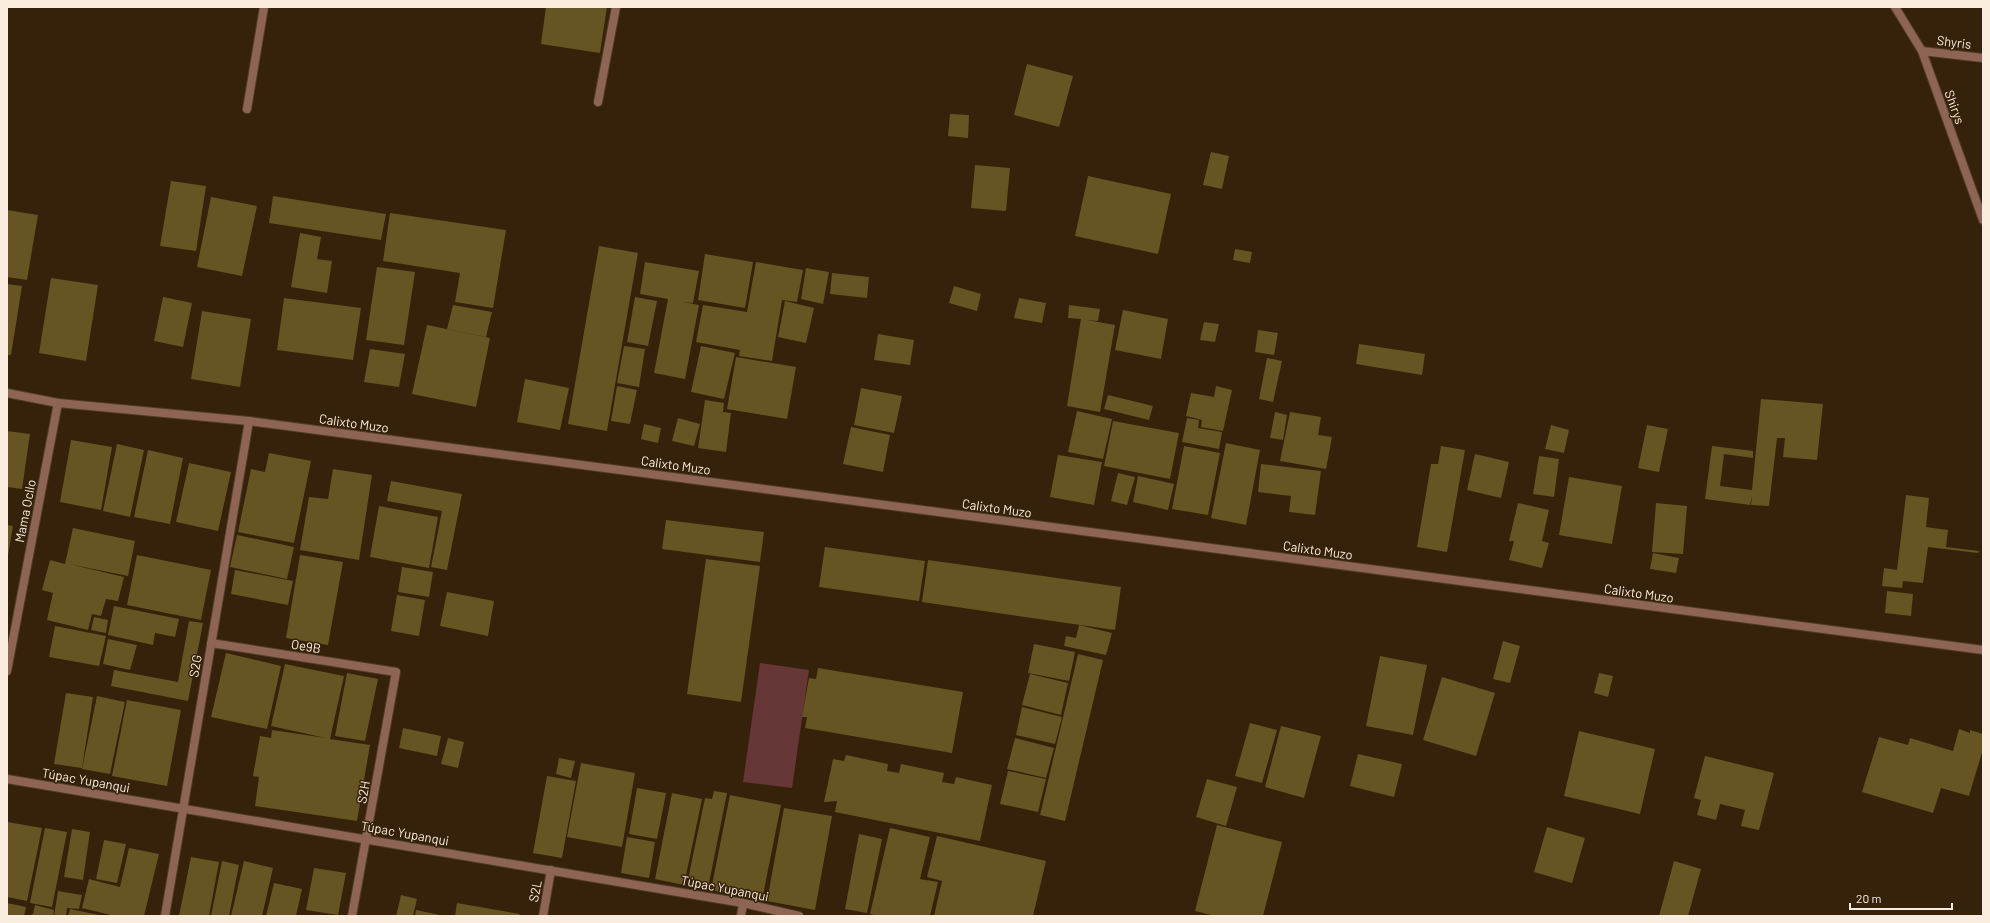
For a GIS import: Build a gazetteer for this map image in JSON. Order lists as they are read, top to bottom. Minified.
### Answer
{"streets":{"street":["Shyris","Shirys","Calixto Muzo","Mama Ocllo","Oe9B","S2G","Túpac Yupanqui","S2H","S2L"]},"crossings":[["Shyris","Shirys"],["Calixto Muzo","Mama Ocllo"],["Calixto Muzo","S2G"],["Oe9B","S2G"],["Oe9B","S2H"],["S2G","Túpac Yupanqui"],["Túpac Yupanqui","S2H"],["Túpac Yupanqui","S2L"]],"scale_bar":"20 m"}
